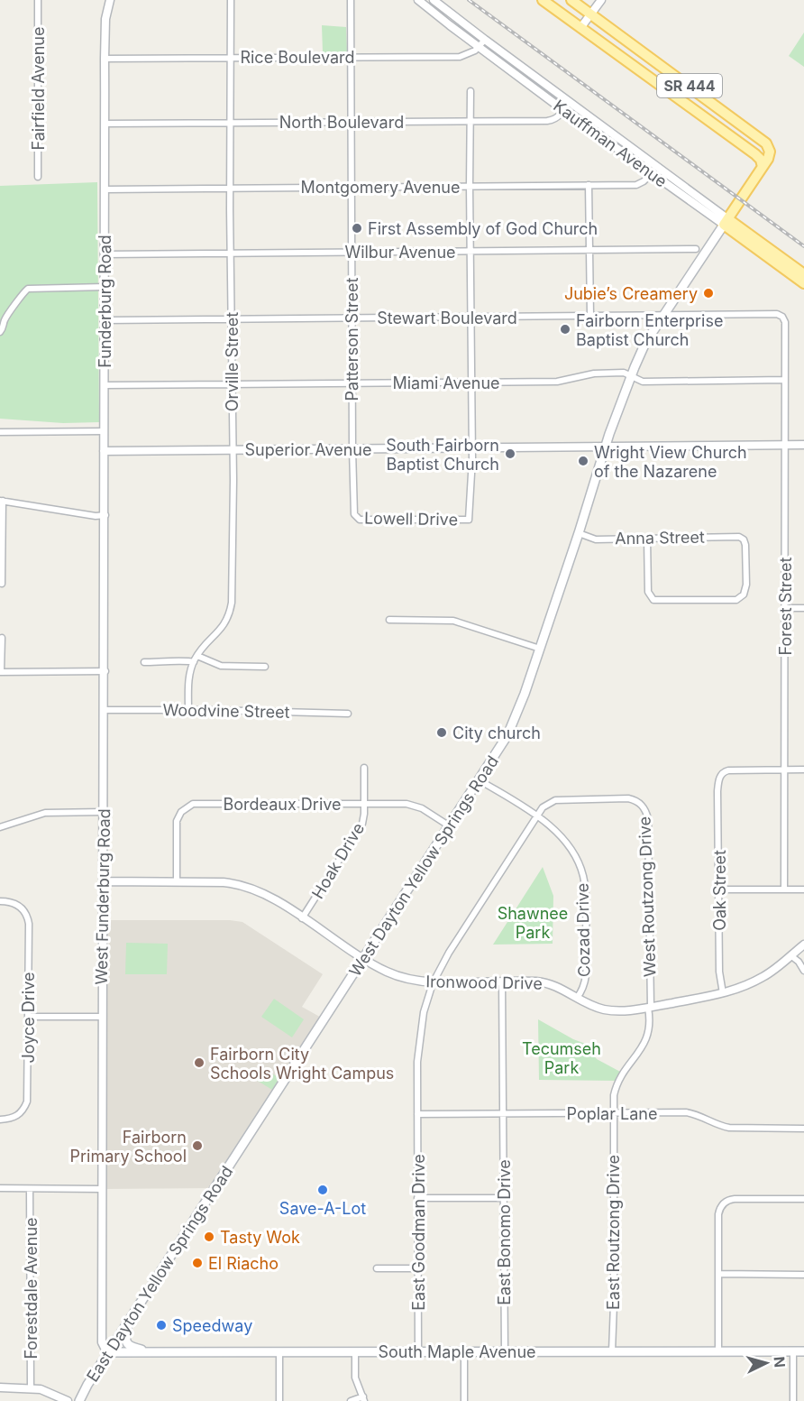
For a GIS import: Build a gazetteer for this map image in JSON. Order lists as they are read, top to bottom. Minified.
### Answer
{"streets":{"main road":["SR 444","Kauffman Avenue","West Dayton Yellow Springs Road","East Dayton Yellow Springs Road","South Maple Avenue"],"street":["Rice Boulevard","Fairfield Avenue","North Boulevard","Montgomery Avenue","Wilbur Avenue","Funderburg Road","Stewart Boulevard","Patterson Street","Orville Street","Miami Avenue","Superior Avenue","Lowell Drive","Anna Street","Forest Street","Woodvine Street","Bordeaux Drive","Hoak Drive","Oak Street","West Funderburg Road","West Routzong Drive","Cozad Drive","Ironwood Drive","Joyce Drive","Poplar Lane","East Goodman Drive","East Bonomo Drive","East Routzong Drive","Forestdale Avenue"]},"crossings":[["Rice Boulevard","Kauffman Avenue"],["Rice Boulevard","Funderburg Road"],["Rice Boulevard","Patterson Street"],["Rice Boulevard","Orville Street"],["SR 444","West Dayton Yellow Springs Road"],["North Boulevard","Kauffman Avenue"],["North Boulevard","Funderburg Road"],["North Boulevard","Patterson Street"],["North Boulevard","Orville Street"],["Kauffman Avenue","Montgomery Avenue"],["Kauffman Avenue","West Dayton Yellow Springs Road"],["Montgomery Avenue","Funderburg Road"],["Montgomery Avenue","Patterson Street"],["Montgomery Avenue","Orville Street"],["Wilbur Avenue","Funderburg Road"],["Wilbur Avenue","Patterson Street"],["Wilbur Avenue","Orville Street"],["Funderburg Road","Stewart Boulevard"],["Funderburg Road","Miami Avenue"],["Funderburg Road","Superior Avenue"],["Funderburg Road","West Funderburg Road"],["Stewart Boulevard","Patterson Street"],["Stewart Boulevard","Orville Street"],["Stewart Boulevard","Forest Street"],["Stewart Boulevard","West Dayton Yellow Springs Road"],["Patterson Street","Miami Avenue"],["Patterson Street","Superior Avenue"],["Patterson Street","Lowell Drive"],["Orville Street","Miami Avenue"],["Orville Street","Superior Avenue"],["Miami Avenue","Forest Street"],["Miami Avenue","West Dayton Yellow Springs Road"],["Superior Avenue","Lowell Drive"],["Superior Avenue","Forest Street"],["Superior Avenue","West Dayton Yellow Springs Road"],["Anna Street","West Dayton Yellow Springs Road"],["Forest Street","Oak Street"],["Woodvine Street","West Funderburg Road"],["Bordeaux Drive","Hoak Drive"],["Bordeaux Drive","West Dayton Yellow Springs Road"],["Bordeaux Drive","Ironwood Drive"],["Hoak Drive","Ironwood Drive"],["West Dayton Yellow Springs Road","Cozad Drive"],["West Dayton Yellow Springs Road","Ironwood Drive"],["West Dayton Yellow Springs Road","East Dayton Yellow Springs Road"],["Oak Street","Ironwood Drive"],["West Funderburg Road","Ironwood Drive"],["West Funderburg Road","East Dayton Yellow Springs Road"],["West Funderburg Road","South Maple Avenue"],["West Routzong Drive","Cozad Drive"],["West Routzong Drive","Ironwood Drive"],["West Routzong Drive","Poplar Lane"],["West Routzong Drive","East Goodman Drive"],["West Routzong Drive","East Routzong Drive"],["Cozad Drive","Ironwood Drive"],["Cozad Drive","East Goodman Drive"],["Ironwood Drive","East Goodman Drive"],["Ironwood Drive","East Bonomo Drive"],["Poplar Lane","East Goodman Drive"],["Poplar Lane","East Bonomo Drive"],["Poplar Lane","East Routzong Drive"],["East Goodman Drive","South Maple Avenue"],["East Bonomo Drive","South Maple Avenue"],["East Routzong Drive","South Maple Avenue"],["East Dayton Yellow Springs Road","South Maple Avenue"]],"parks":["Shawnee Park","Tecumseh Park"],"places":["First Assembly of God Church","Jubie’s Creamery","Fairborn Enterprise Baptist Church","South Fairborn Baptist Church","Wright View Church of the Nazarene","City church","Fairborn City Schools Wright Campus","Fairborn Primary School","Save-A-Lot","Tasty Wok","El Riacho","Speedway"],"north":"right"}
